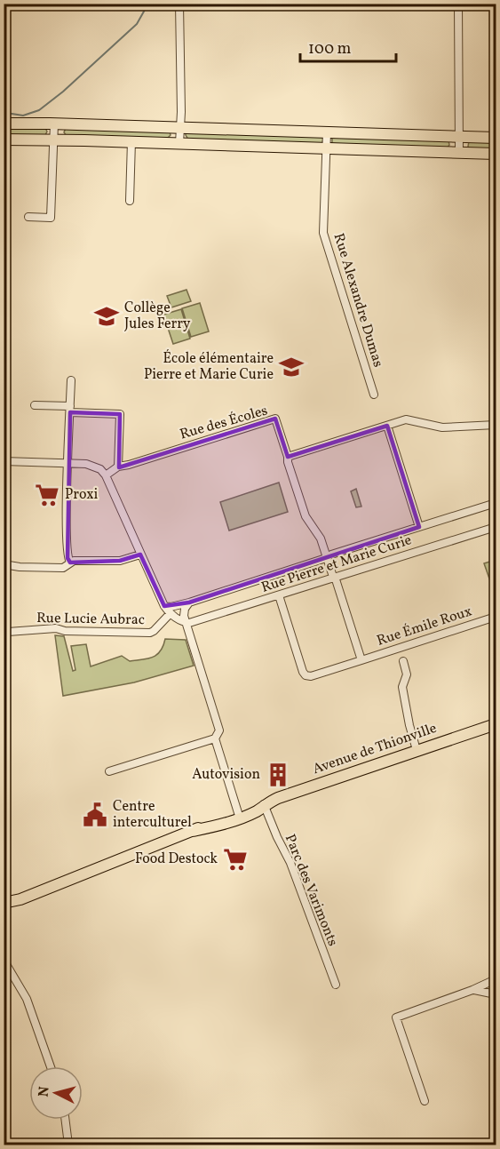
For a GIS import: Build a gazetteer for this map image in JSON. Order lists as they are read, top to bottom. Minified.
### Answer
{"streets":{"main road":["Avenue de Thionville"],"street":["Rue Alexandre Dumas","Rue des Écoles","Rue Pierre et Marie Curie","Rue Lucie Aubrac","Rue Émile Roux","Parc des Varimonts"]},"crossings":[["Rue Pierre et Marie Curie","Rue Émile Roux"],["Avenue de Thionville","Parc des Varimonts"]],"places":{"school or university":["Collège Jules Ferry","École élémentaire Pierre et Marie Curie"],"supermarket":["Proxi","Food Destock"],"building":["Autovision"],"public building":["Centre interculturel"]},"scale_bar":"100 m","north":"left"}
